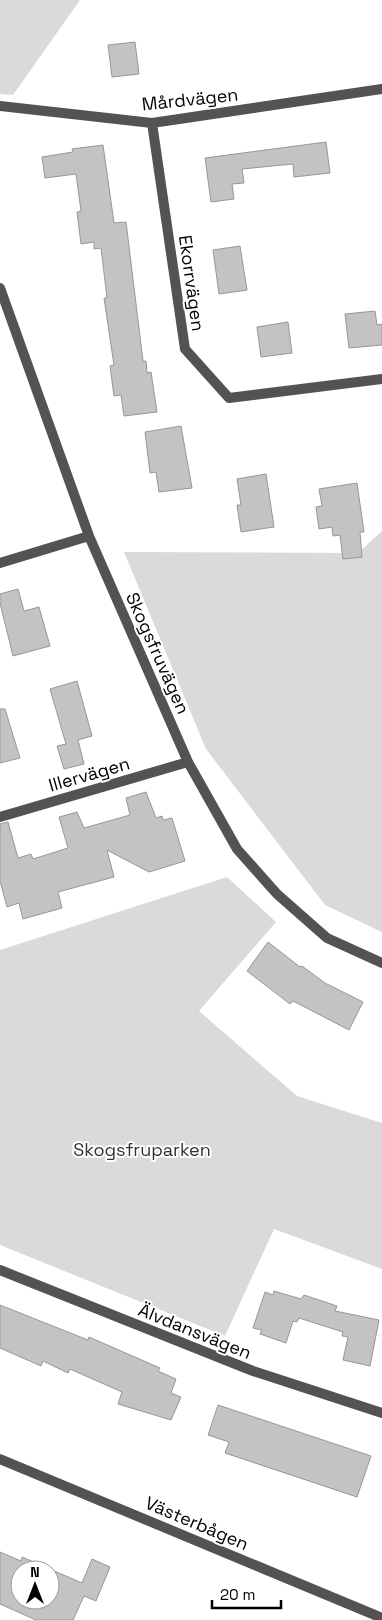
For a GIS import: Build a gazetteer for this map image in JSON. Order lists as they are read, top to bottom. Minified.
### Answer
{"streets":{"street":["Mårdvägen","Ekorrvägen","Skogsfruvägen","Illervägen","Älvdansvägen","Västerbågen"]},"crossings":[["Mårdvägen","Ekorrvägen"],["Skogsfruvägen","Illervägen"]],"parks":["Skogsfruparken"],"scale_bar":"20 m","north":"top"}
